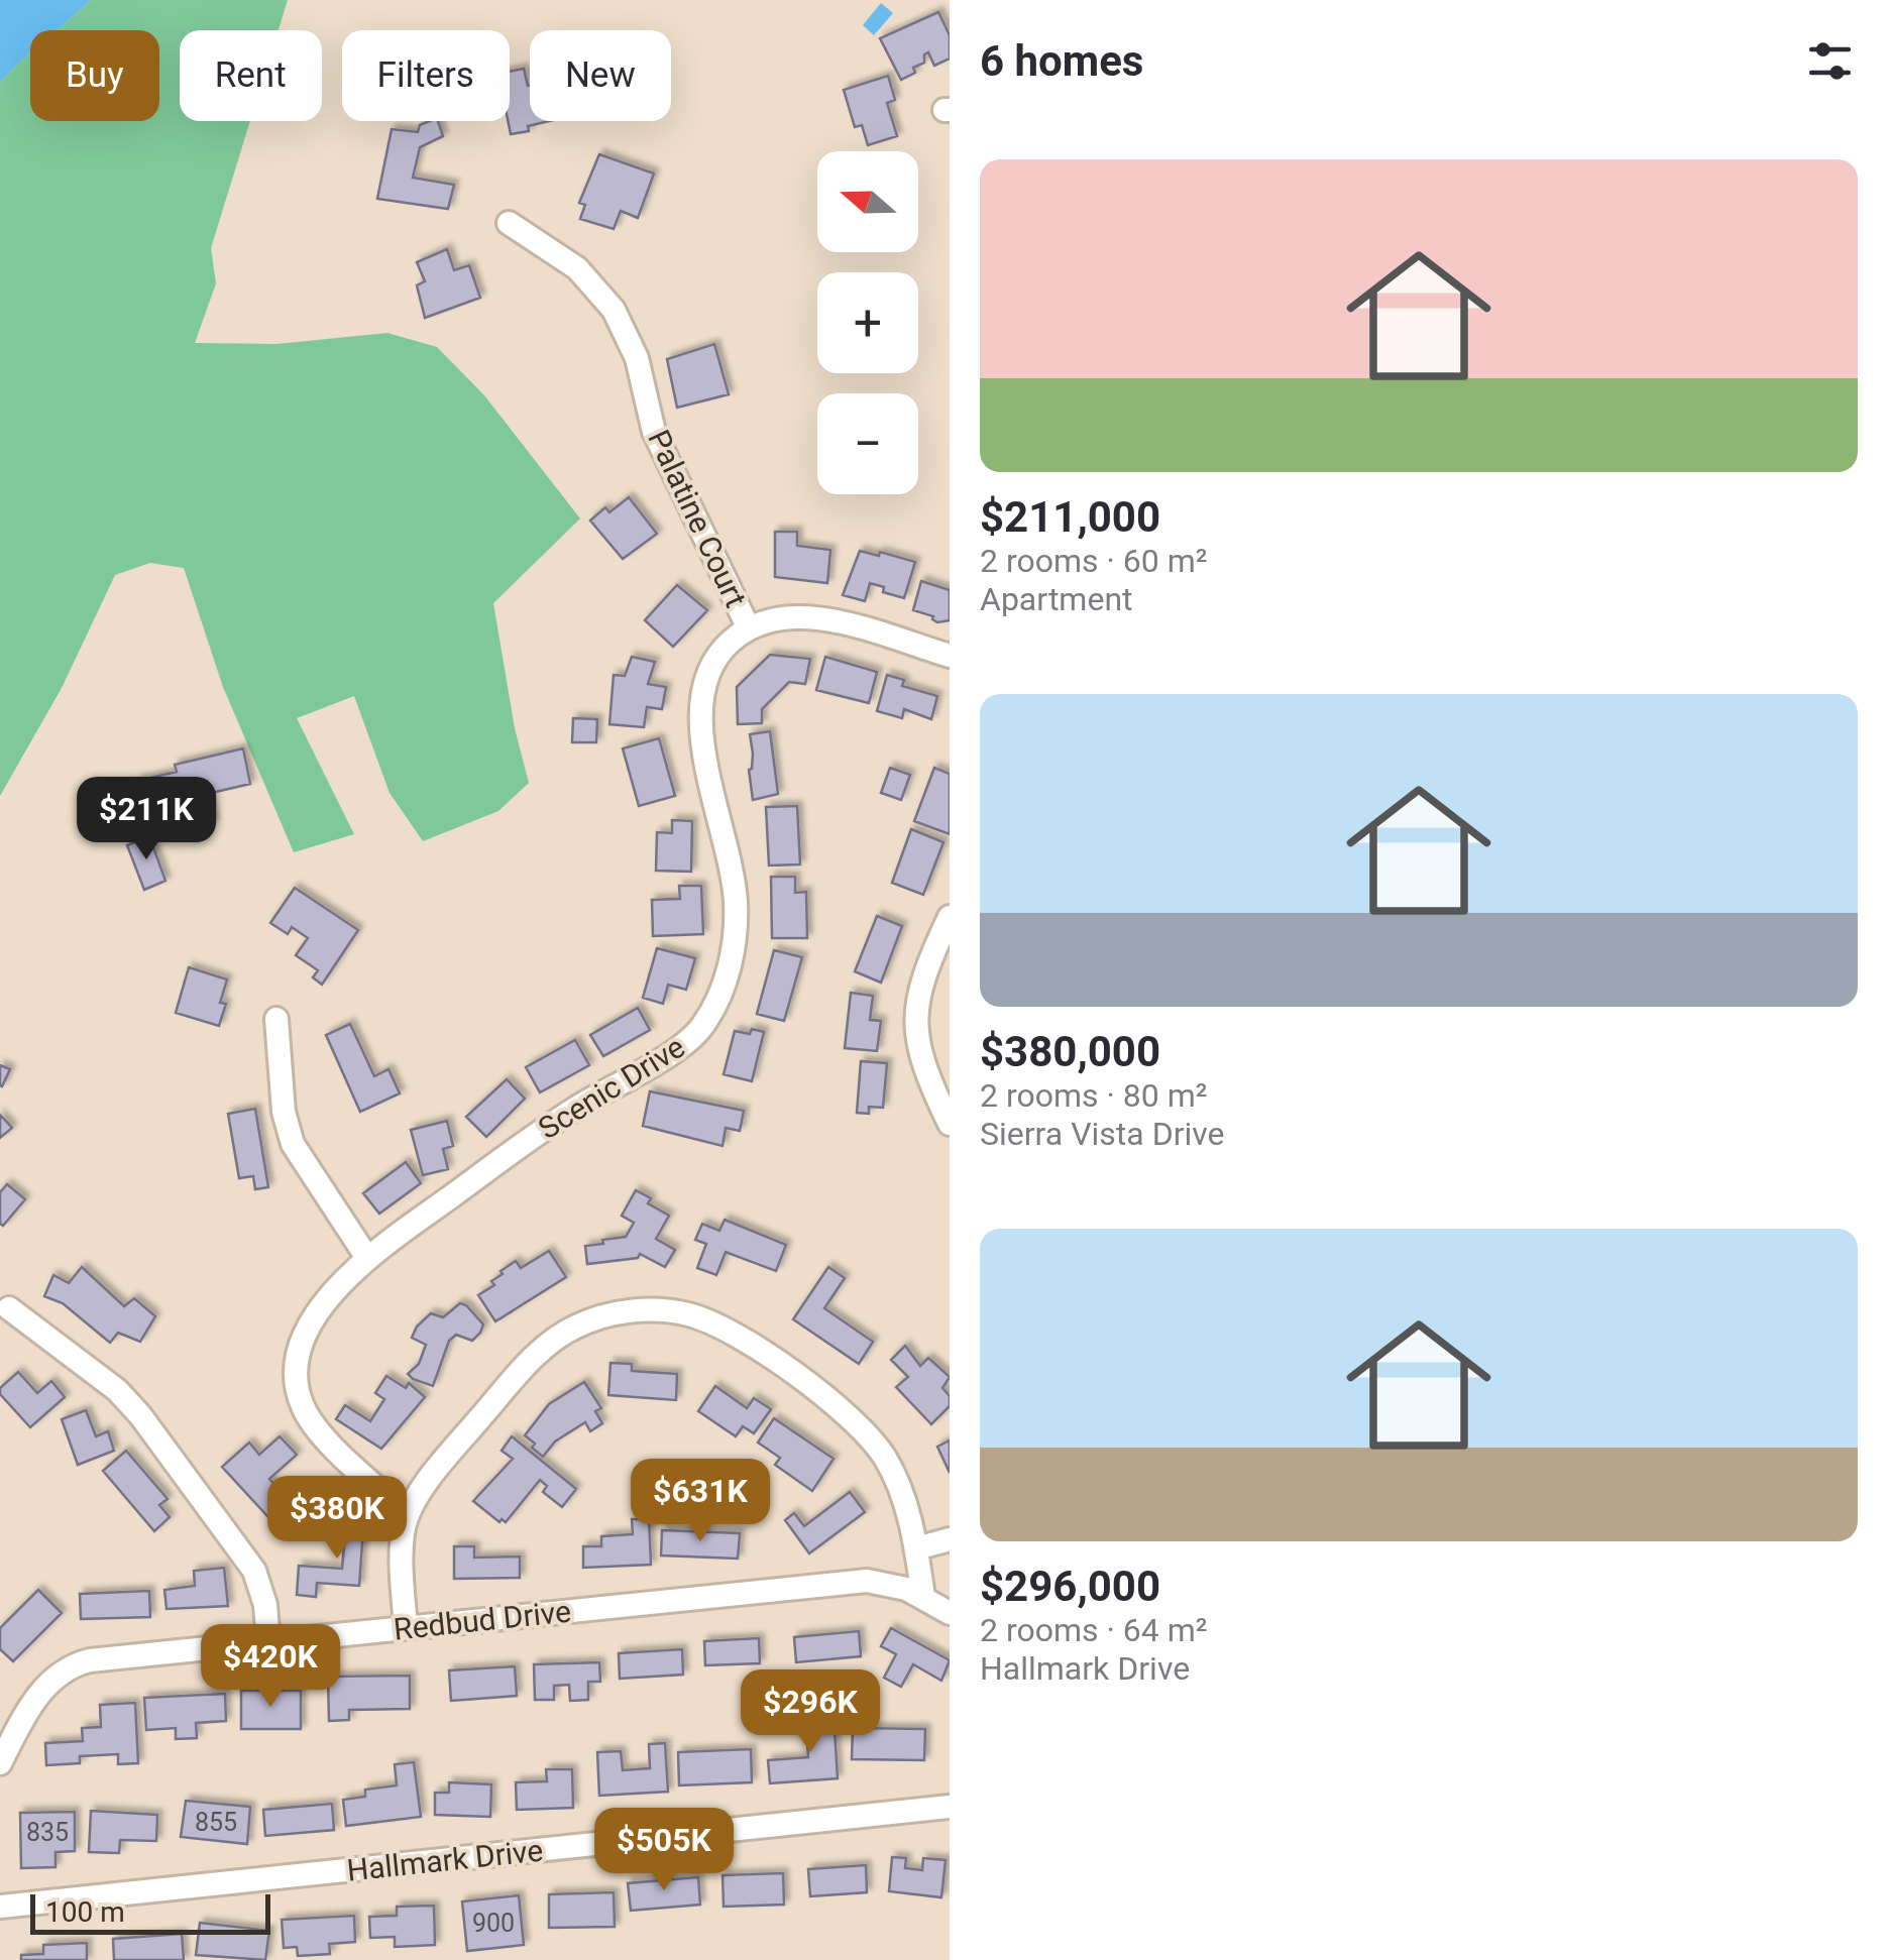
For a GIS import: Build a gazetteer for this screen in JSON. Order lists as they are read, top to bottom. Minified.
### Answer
{"streets":{"street":["Palatine Court","Scenic Drive","Redbud Drive","Hallmark Drive"]},"crossings":[["Palatine Court","Scenic Drive"]],"house_numbers":["855","835","900"],"scale_bar":"100 m","north":"left","page":{"heading":"6 homes","chip":["Buy","Rent","Filters","New"],"list":[{"name":"$211,000","note":"2 rooms · 60 m² · Apartment"},{"name":"$380,000","note":"2 rooms · 80 m² · Sierra Vista Drive"},{"name":"$296,000","note":"2 rooms · 64 m² · Hallmark Drive"}],"map_buttons":["+","−"],"price":["$211K","$631K","$380K","$420K","$296K","$505K"],"scale":"100 m"}}
